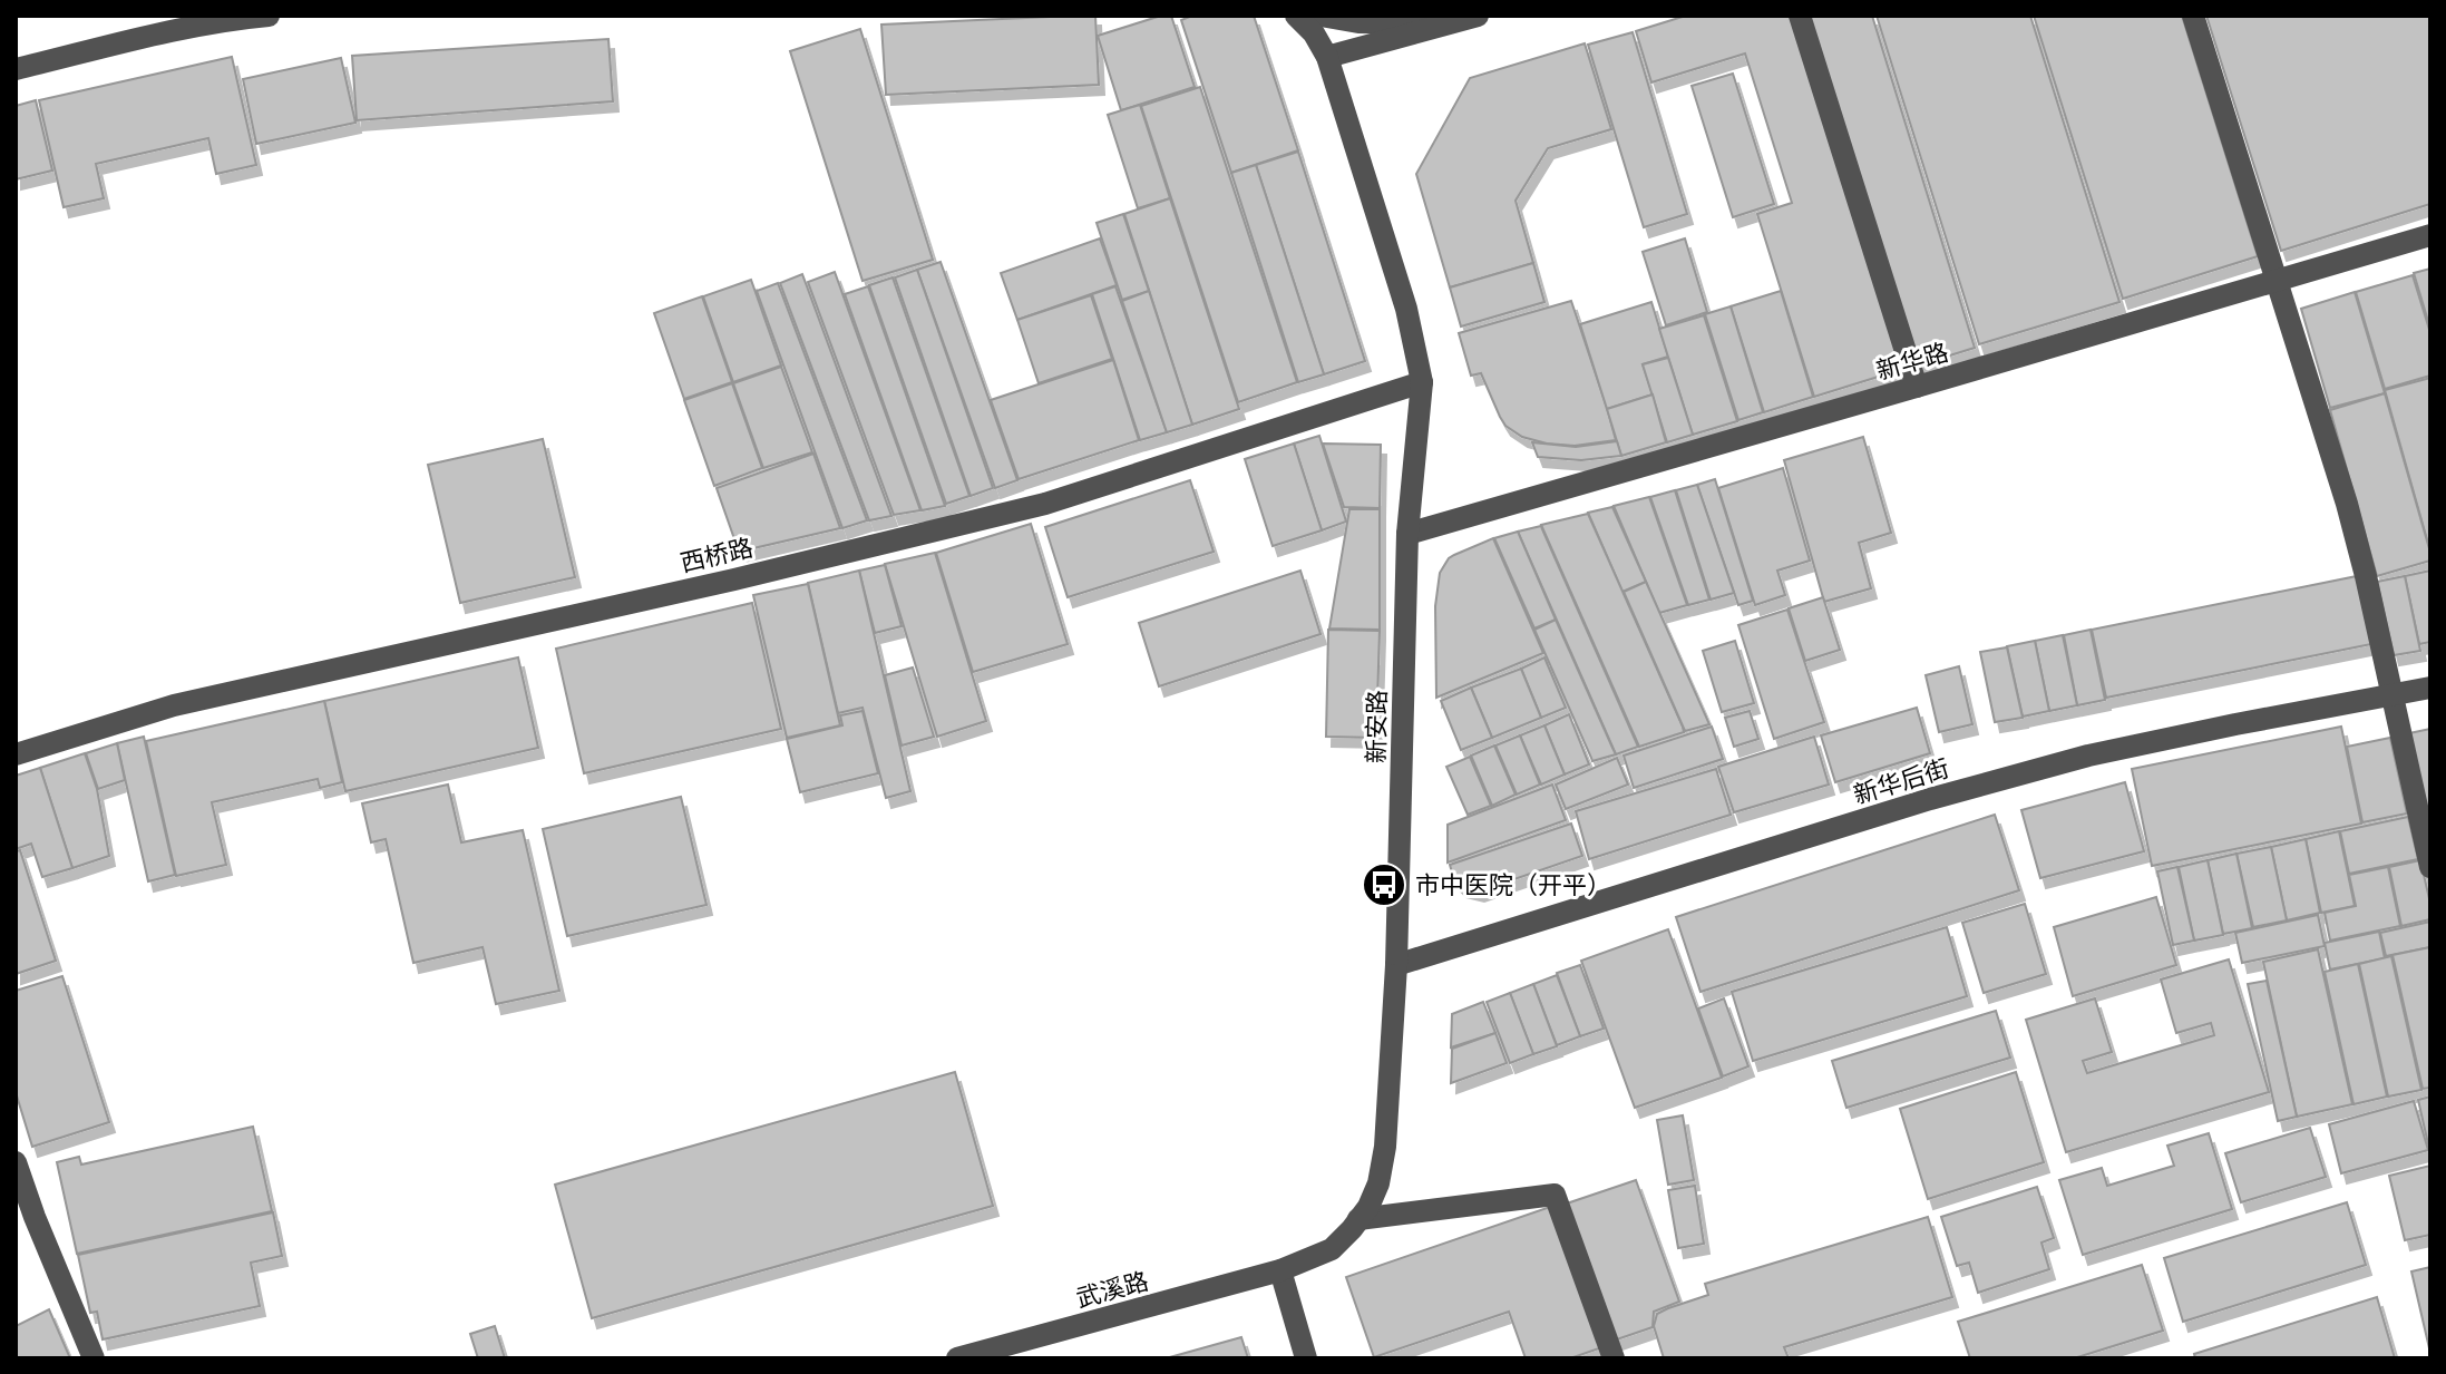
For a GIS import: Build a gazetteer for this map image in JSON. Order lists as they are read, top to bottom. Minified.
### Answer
{"streets":{"street":["新华路","西桥路","新安路","新华后街","武溪路"]},"crossings":[["新华路","新安路"],["西桥路","新安路"],["新安路","新华后街"],["新安路","武溪路"]],"places":{"bus stop":["市中医院（开平）"]}}
